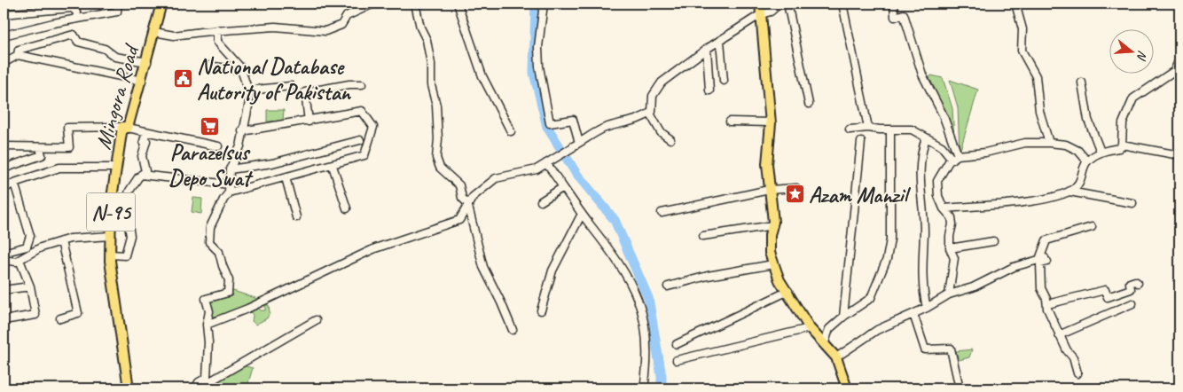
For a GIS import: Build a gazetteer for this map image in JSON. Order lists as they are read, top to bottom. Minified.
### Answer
{"streets":{"main road":["Mingora Road","N-95"]},"places":{"public building":["National Database Autority of Pakistan"],"supermarket":["Parazelsus Depo Swat"],"place":["Azam Manzil"]},"north":"right"}
